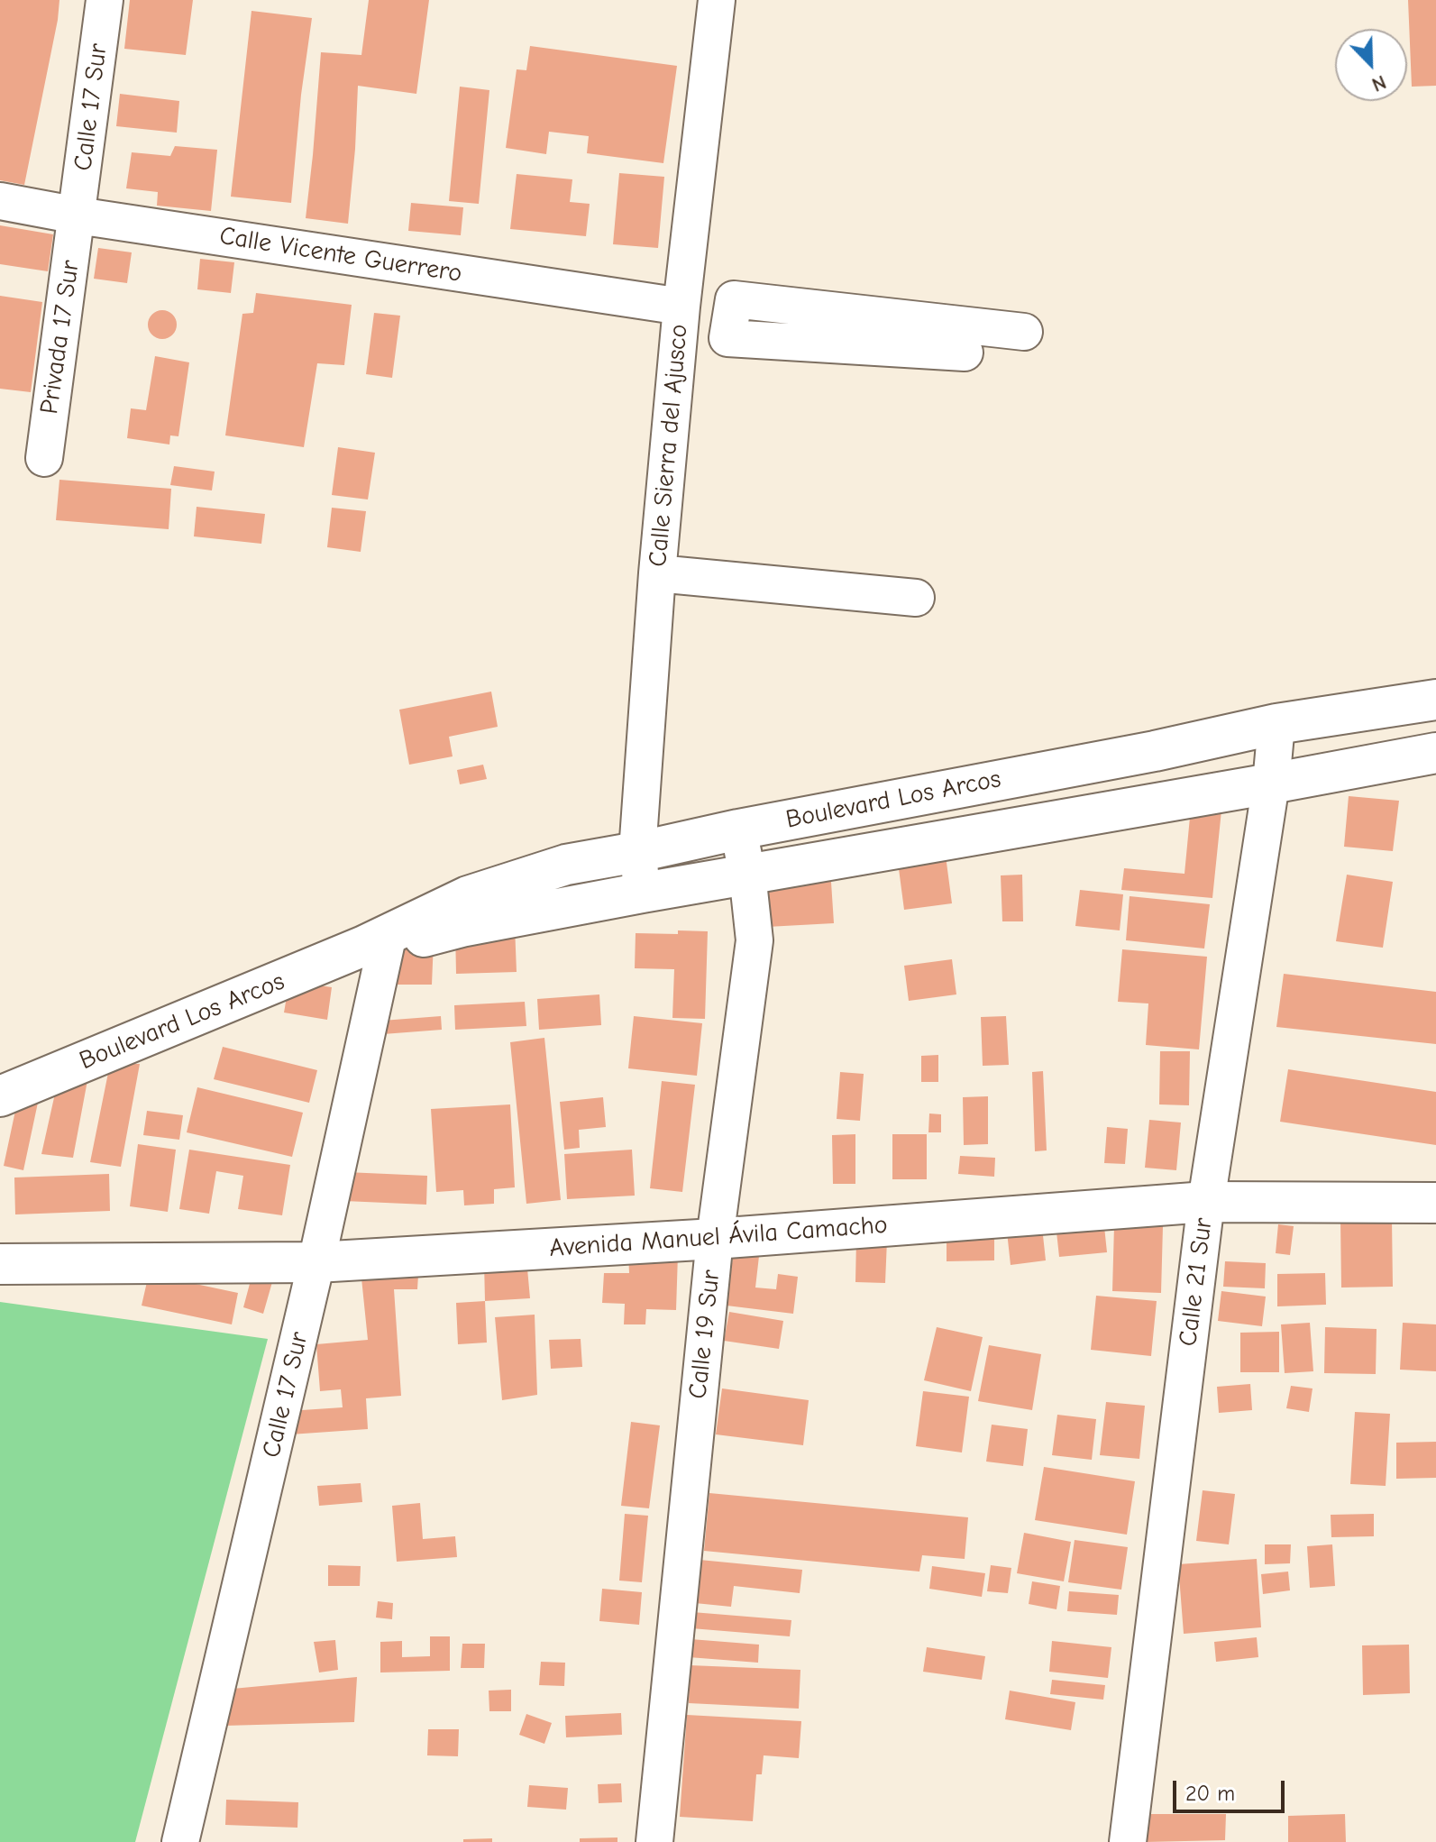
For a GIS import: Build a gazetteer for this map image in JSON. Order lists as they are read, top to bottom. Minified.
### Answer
{"streets":{"main road":["Boulevard Los Arcos","Avenida Manuel Ávila Camacho"],"street":["Calle 17 Sur","Calle Vicente Guerrero","Privada 17 Sur","Calle Sierra del Ajusco","Calle 21 Sur","Calle 19 Sur"]},"crossings":[["Calle 17 Sur","Calle Vicente Guerrero"],["Calle 17 Sur","Privada 17 Sur"],["Calle 17 Sur","Boulevard Los Arcos"],["Calle 17 Sur","Avenida Manuel Ávila Camacho"],["Calle Vicente Guerrero","Privada 17 Sur"],["Calle Vicente Guerrero","Calle Sierra del Ajusco"],["Calle Sierra del Ajusco","Boulevard Los Arcos"],["Boulevard Los Arcos","Calle 21 Sur"],["Boulevard Los Arcos","Calle 19 Sur"],["Avenida Manuel Ávila Camacho","Calle 21 Sur"],["Avenida Manuel Ávila Camacho","Calle 19 Sur"]],"scale_bar":"20 m","north":"bottom right"}
